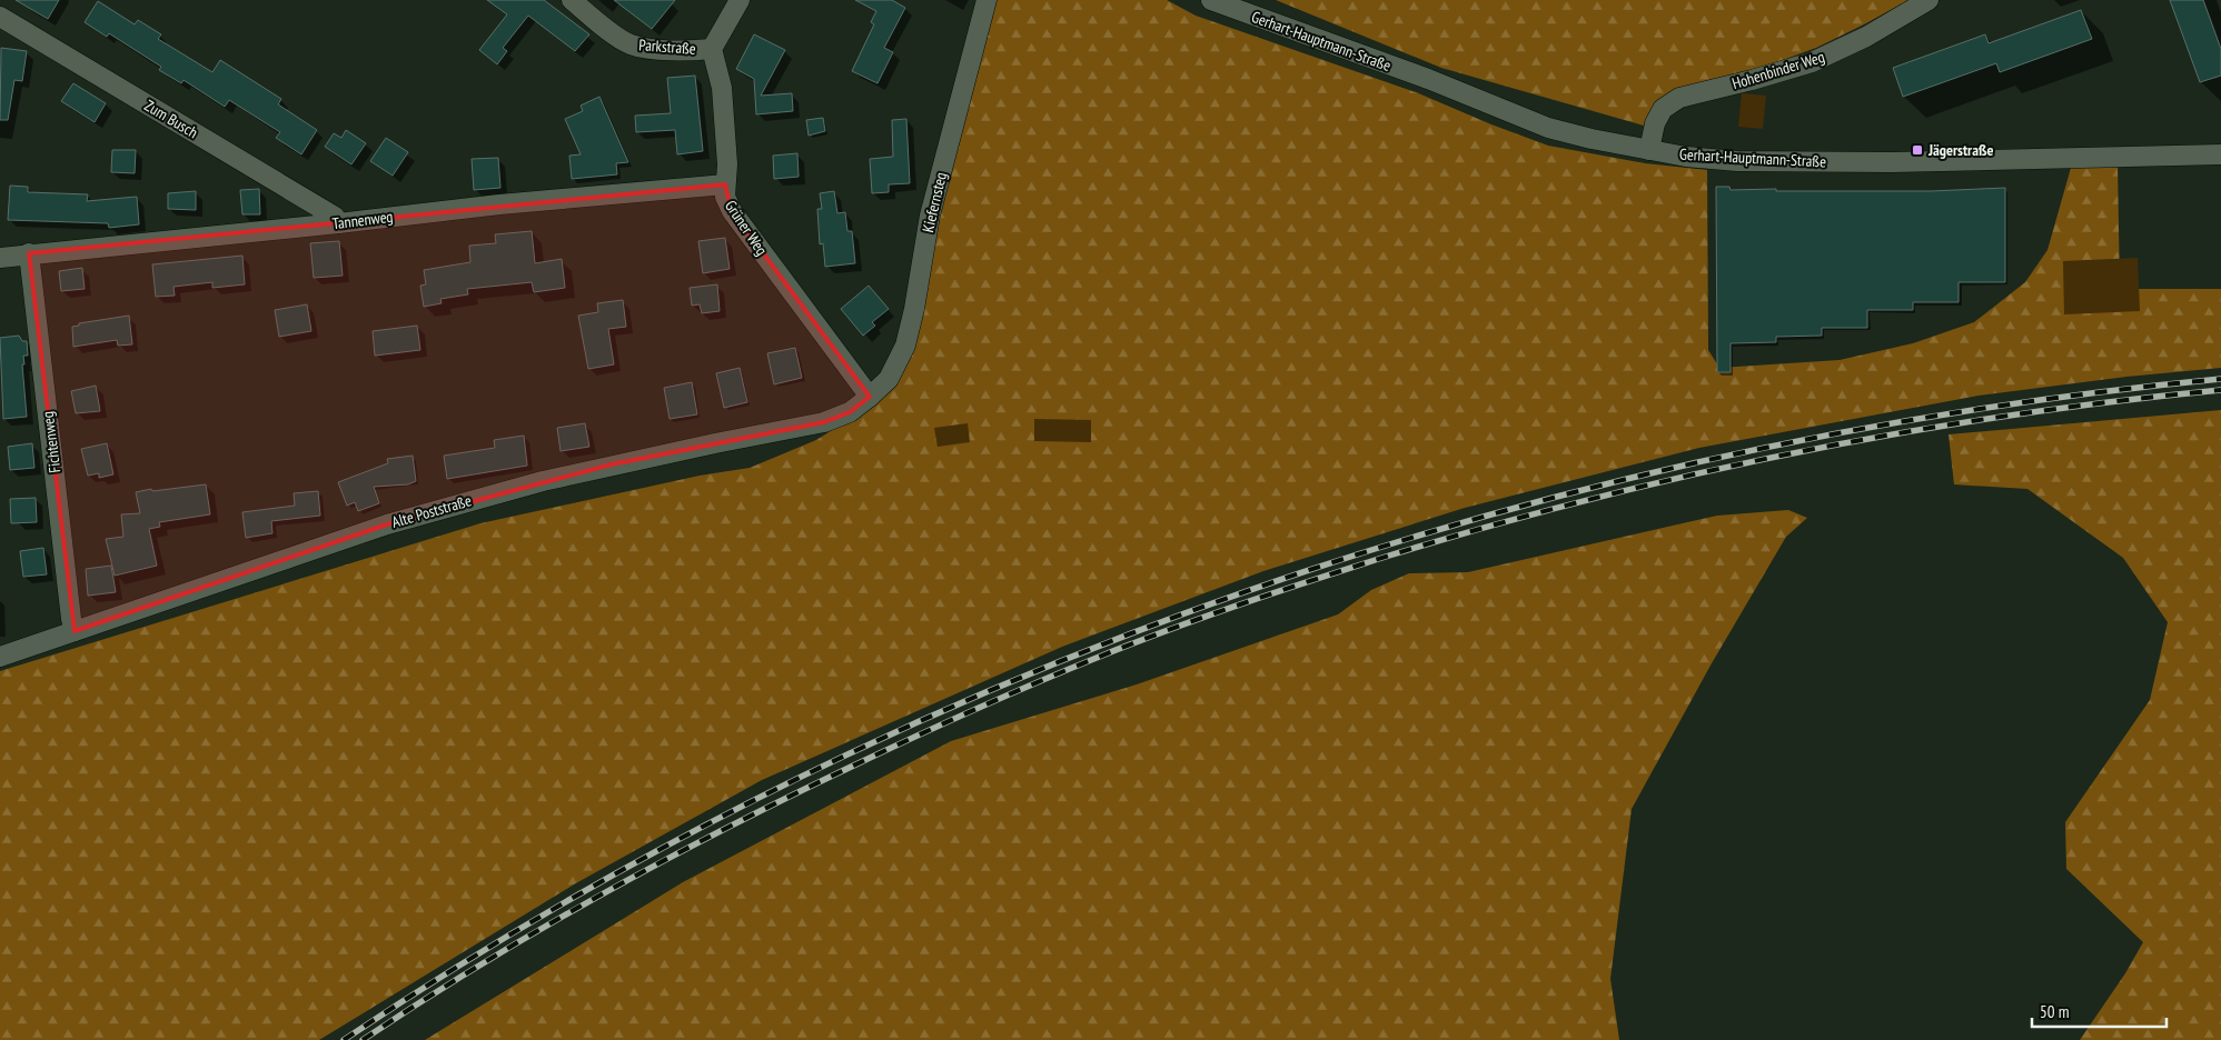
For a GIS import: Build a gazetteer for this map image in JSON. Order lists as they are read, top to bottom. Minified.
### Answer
{"streets":{"street":["Gerhart-Hauptmann-Straße","Parkstraße","Hohenbinder Weg","Zum Busch","Kiefernsteg","Tannenweg","Grüner Weg","Fichtenweg","Alte Poststraße"]},"crossings":[["Gerhart-Hauptmann-Straße","Hohenbinder Weg"],["Parkstraße","Grüner Weg"],["Zum Busch","Tannenweg"],["Kiefernsteg","Grüner Weg"],["Kiefernsteg","Alte Poststraße"],["Tannenweg","Grüner Weg"],["Tannenweg","Fichtenweg"],["Grüner Weg","Alte Poststraße"],["Fichtenweg","Alte Poststraße"]],"places":{"transit":["Jägerstraße"]},"scale_bar":"50 m"}
